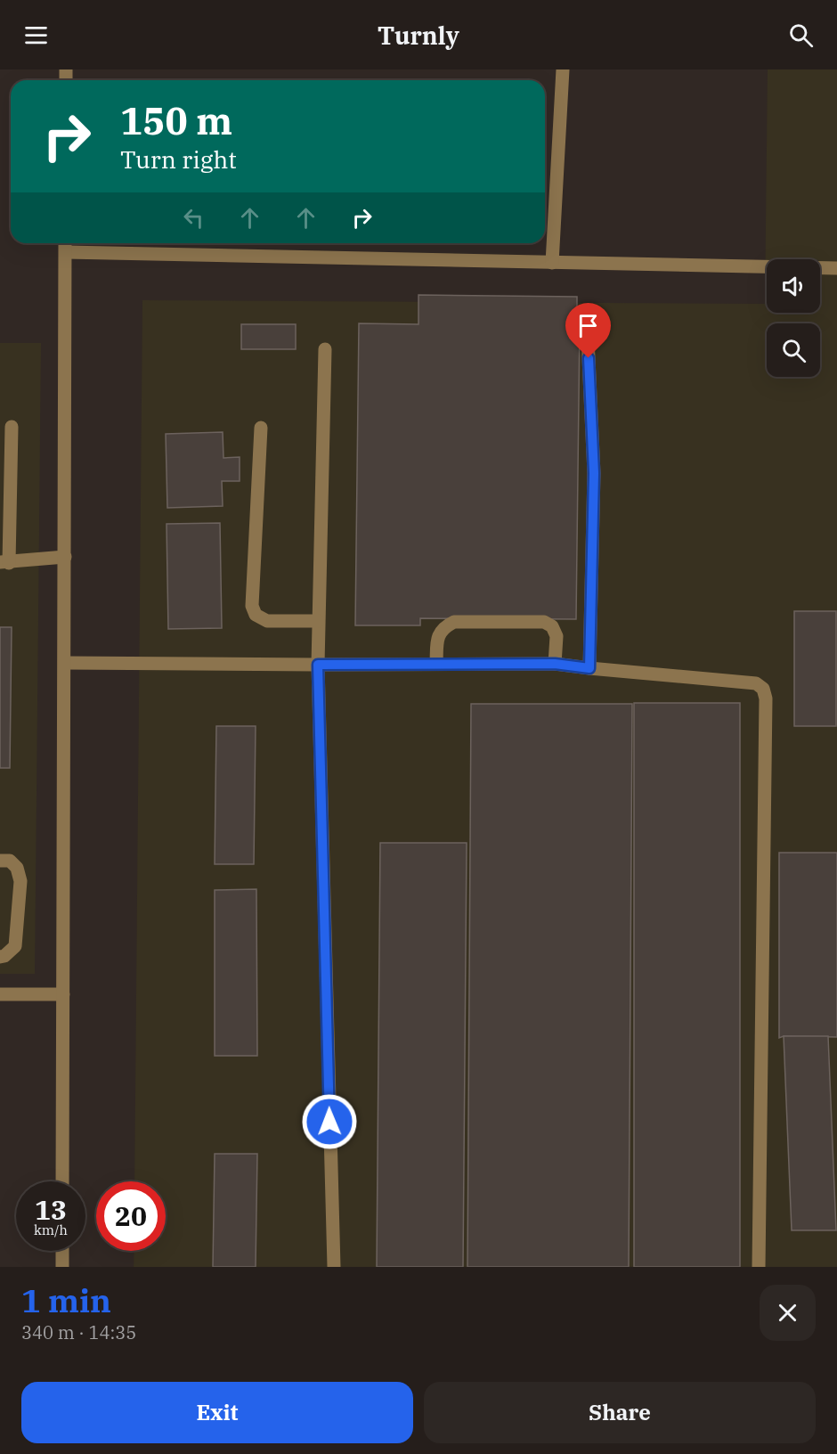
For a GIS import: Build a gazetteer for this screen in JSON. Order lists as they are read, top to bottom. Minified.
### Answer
{"page":{"header":"Turnly","turn":["150 m","Turn right"],"speed":"13 km/h","limit":"20","heading":["1 min","340 m · 14:35"],"buttons":["Exit","Share"]}}
